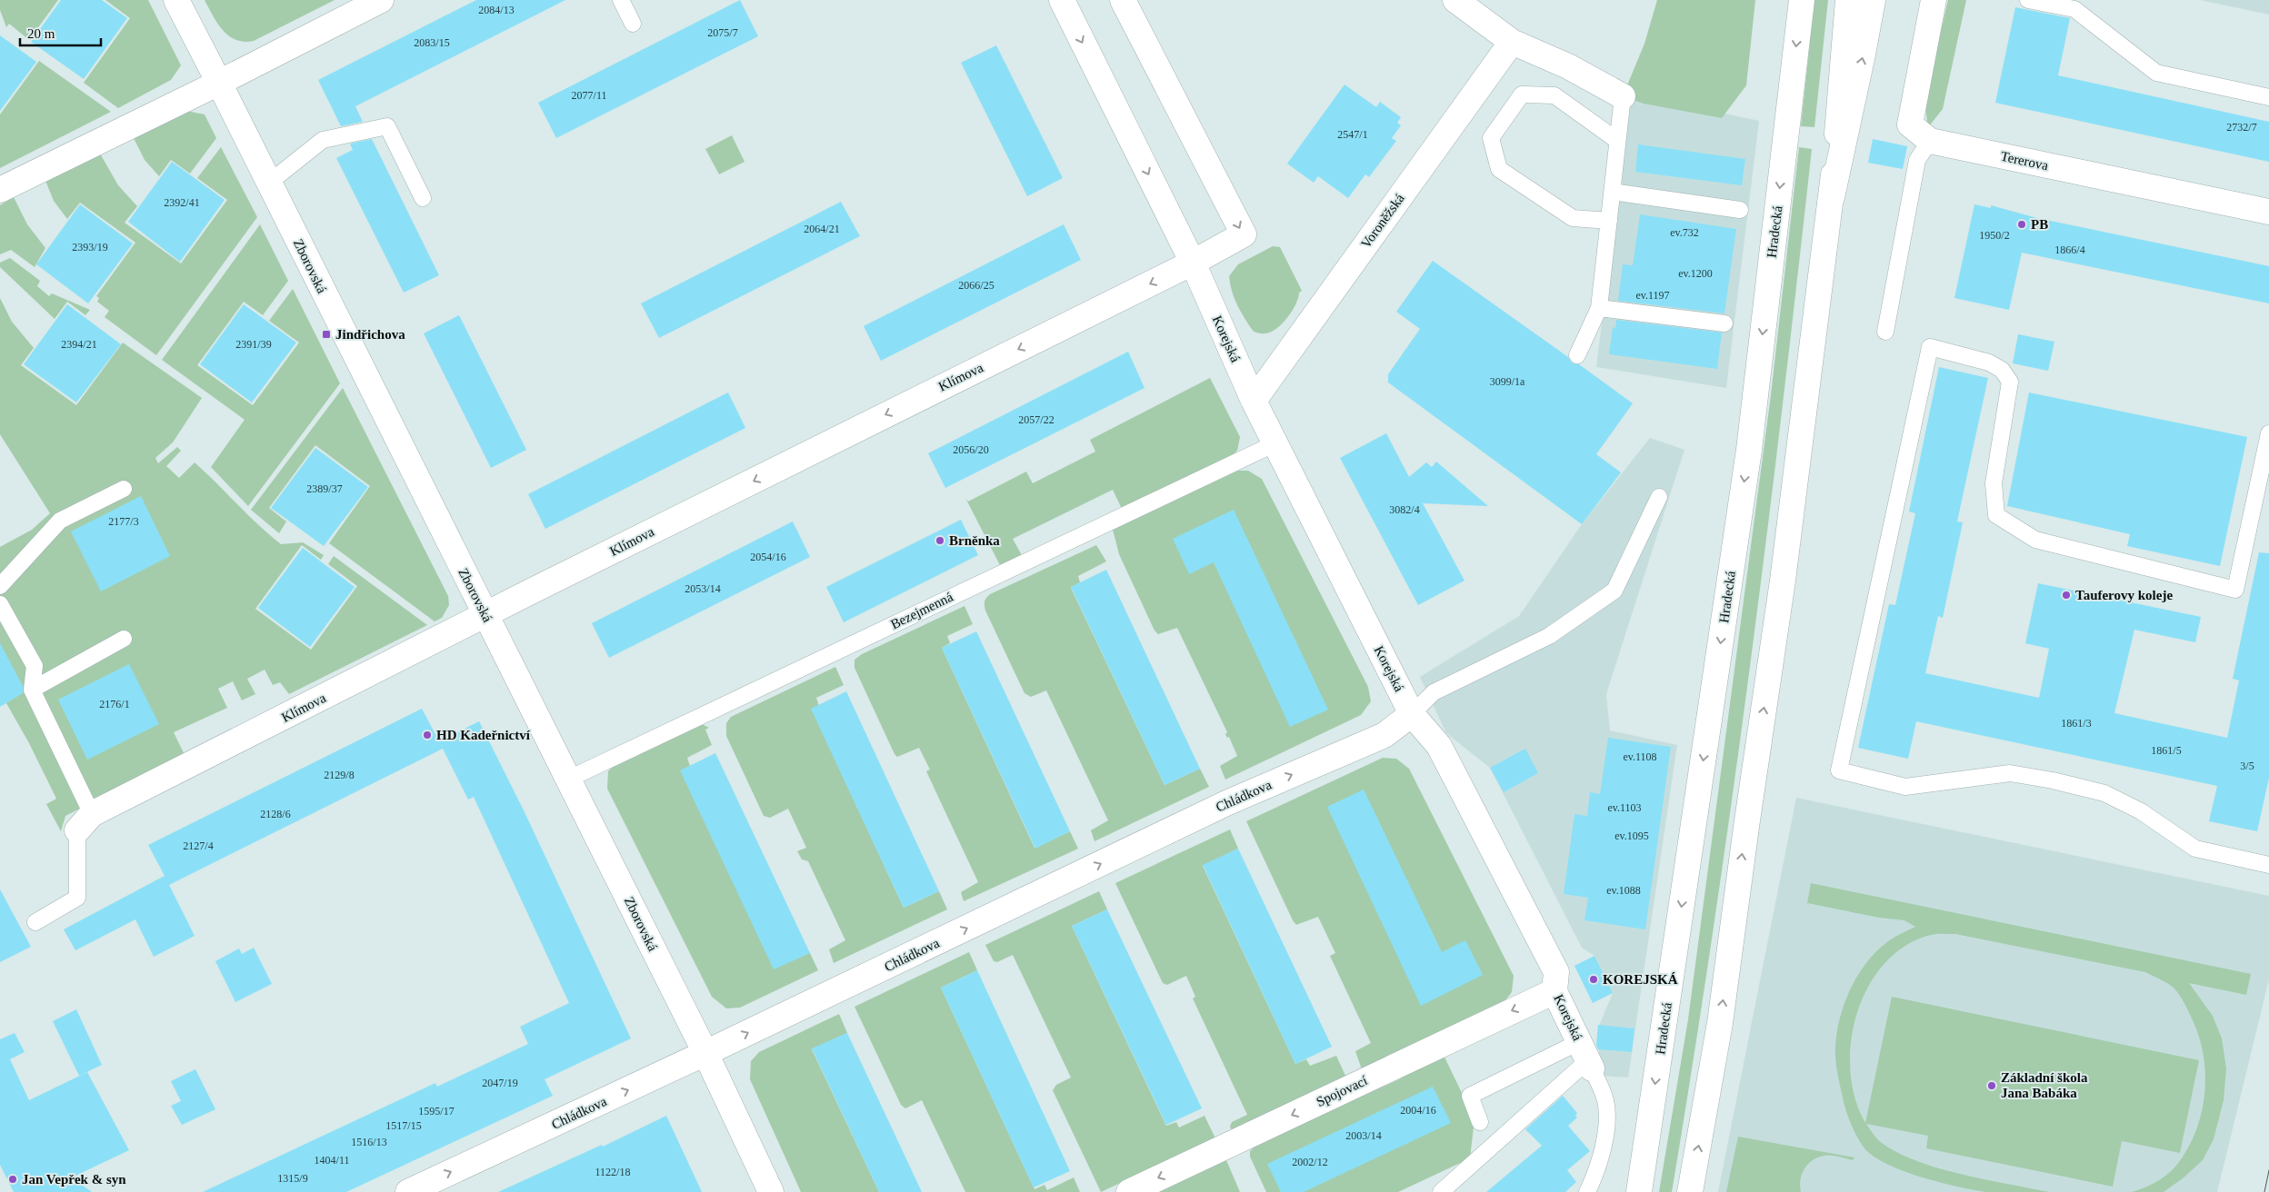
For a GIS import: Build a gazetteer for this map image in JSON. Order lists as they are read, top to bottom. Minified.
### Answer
{"streets":{"main road":["Tererova","Voroněžská","Hradecká","Zborovská","Korejská","Klímova","Chládkova","Spojovací"],"lane":["Bezejmenná"]},"crossings":[["Voroněžská","Korejská"],["Zborovská","Klímova"],["Zborovská","Bezejmenná"],["Zborovská","Chládkova"],["Korejská","Klímova"],["Korejská","Bezejmenná"],["Korejská","Chládkova"],["Korejská","Spojovací"]],"one_way":["Klímova","Chládkova","Spojovací"],"places":{"other":["PB","Brněnka","Tauferovy koleje","HD Kadeřnictví","KOREJSKÁ","Základní škola Jana Babáka","Jan Vepřek & syn"],"transit":["Jindřichova"]},"house_numbers":["2084/13","2075/7","2083/15","2077/11","2732/7","2547/1","2392/41","2064/21","ev.732","1950/2","2393/19","1866/4","ev.1200","2066/25","ev.1197","2394/21","2391/39","3099/1a","2057/22","2056/20","2389/37","3082/4","2177/3","2054/16","2053/14","2176/1","1861/3","1861/5","ev.1108","3/5","2129/8","ev.1103","2128/6","ev.1095","2127/4","ev.1088","2047/19","2004/16","1595/17","1517/15","2003/14","1516/13","1404/11","2002/12","1122/18","1315/9"],"scale_bar":"20 m"}
